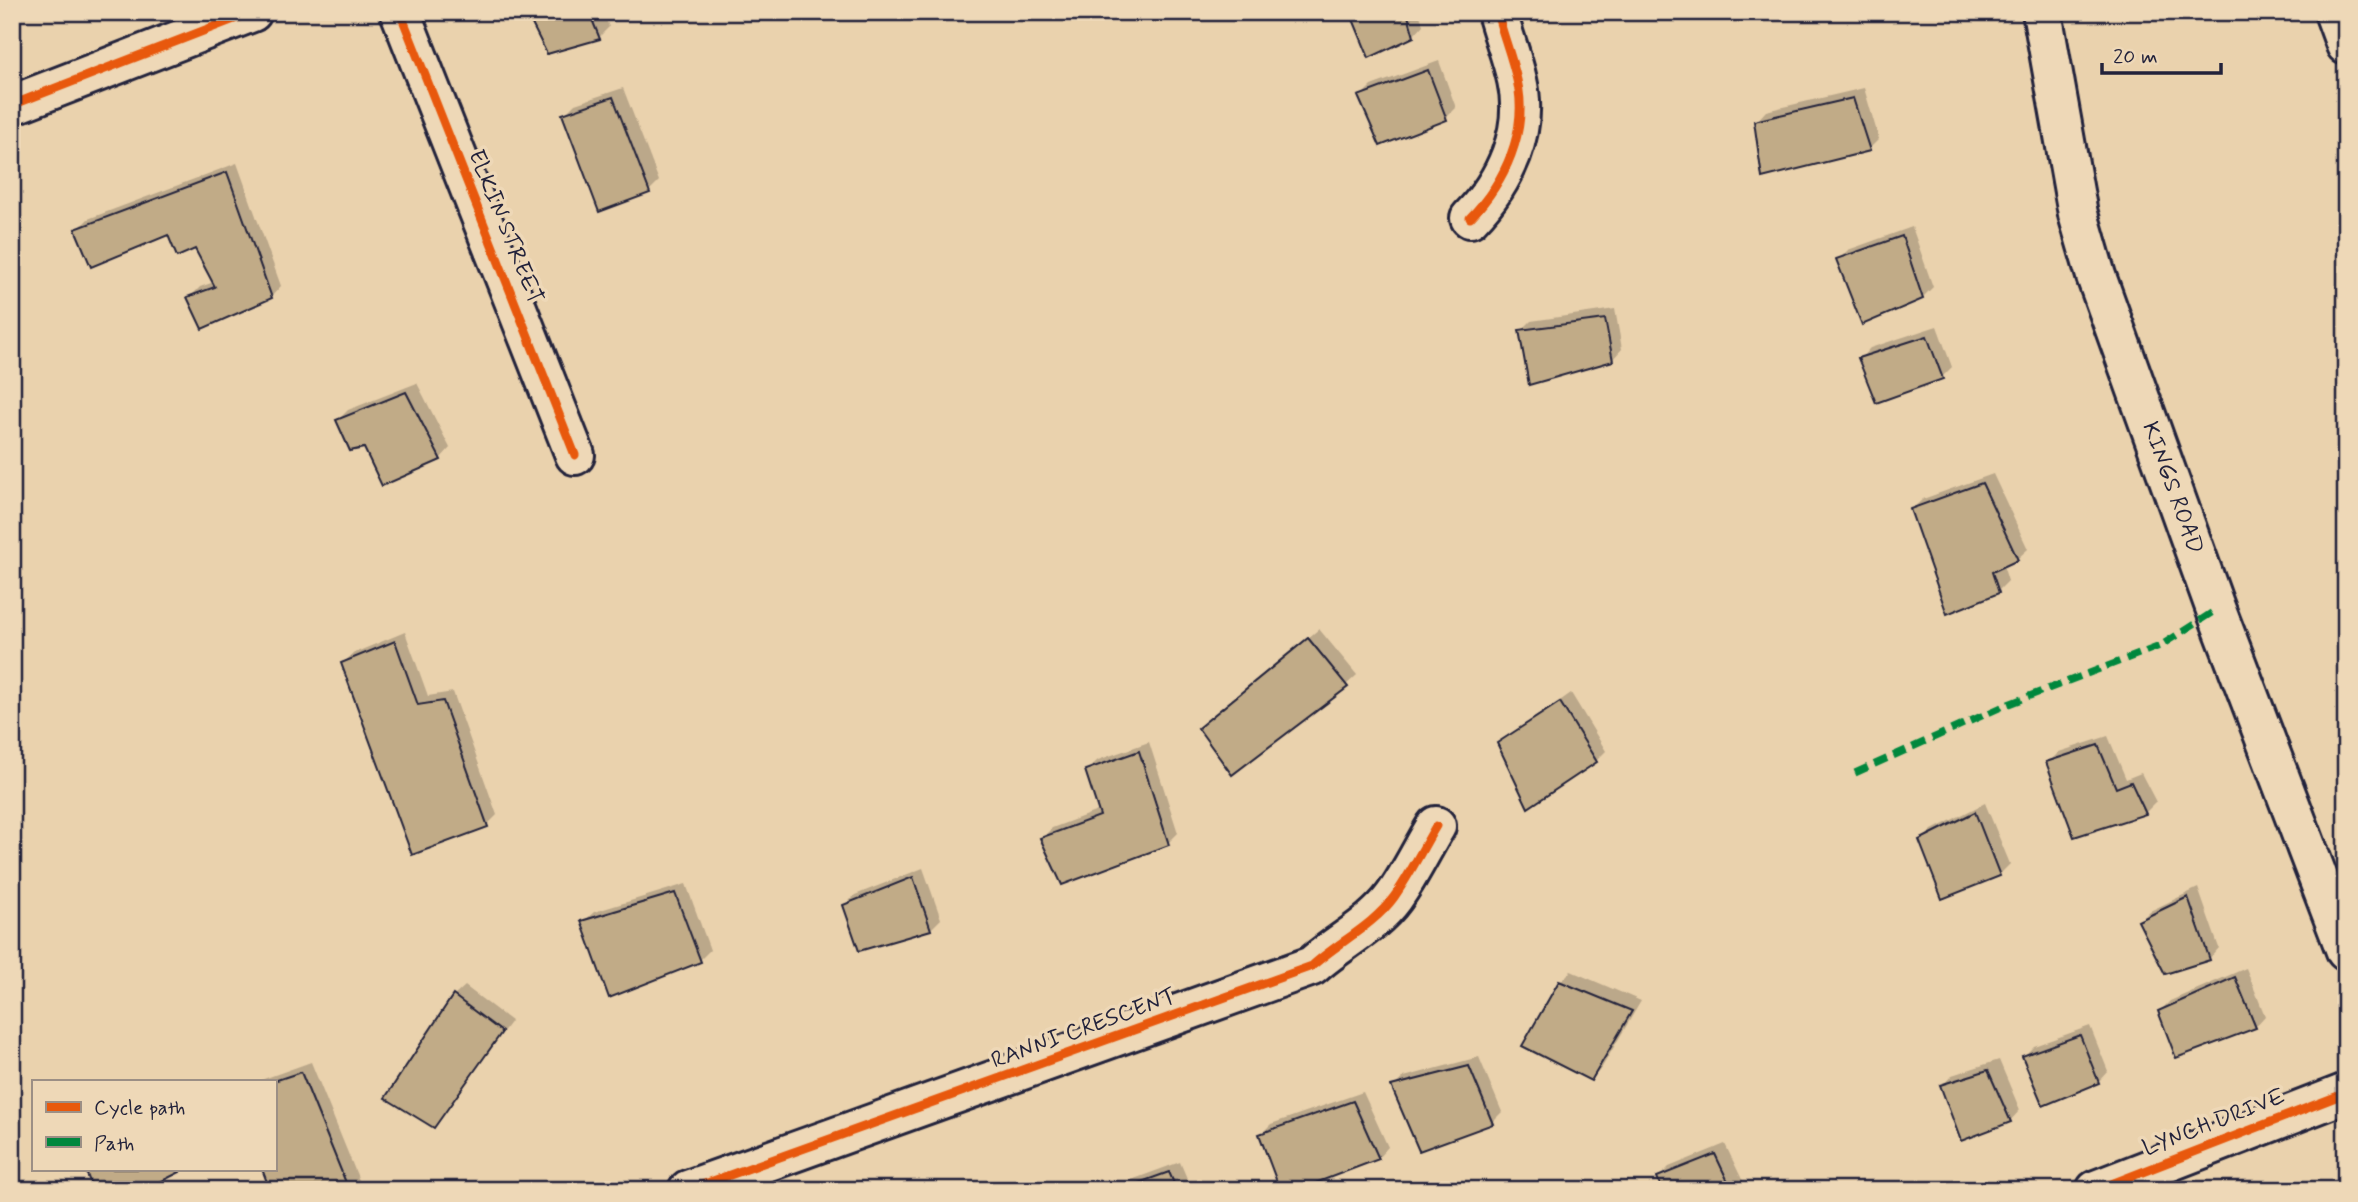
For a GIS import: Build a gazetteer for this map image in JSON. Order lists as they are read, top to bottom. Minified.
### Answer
{"streets":{"street":["ELKIN STREET","KINGS ROAD","RANNI CRESCENT","LYNCH DRIVE"]},"legend":["Cycle path","Path"],"scale_bar":"20 m"}
